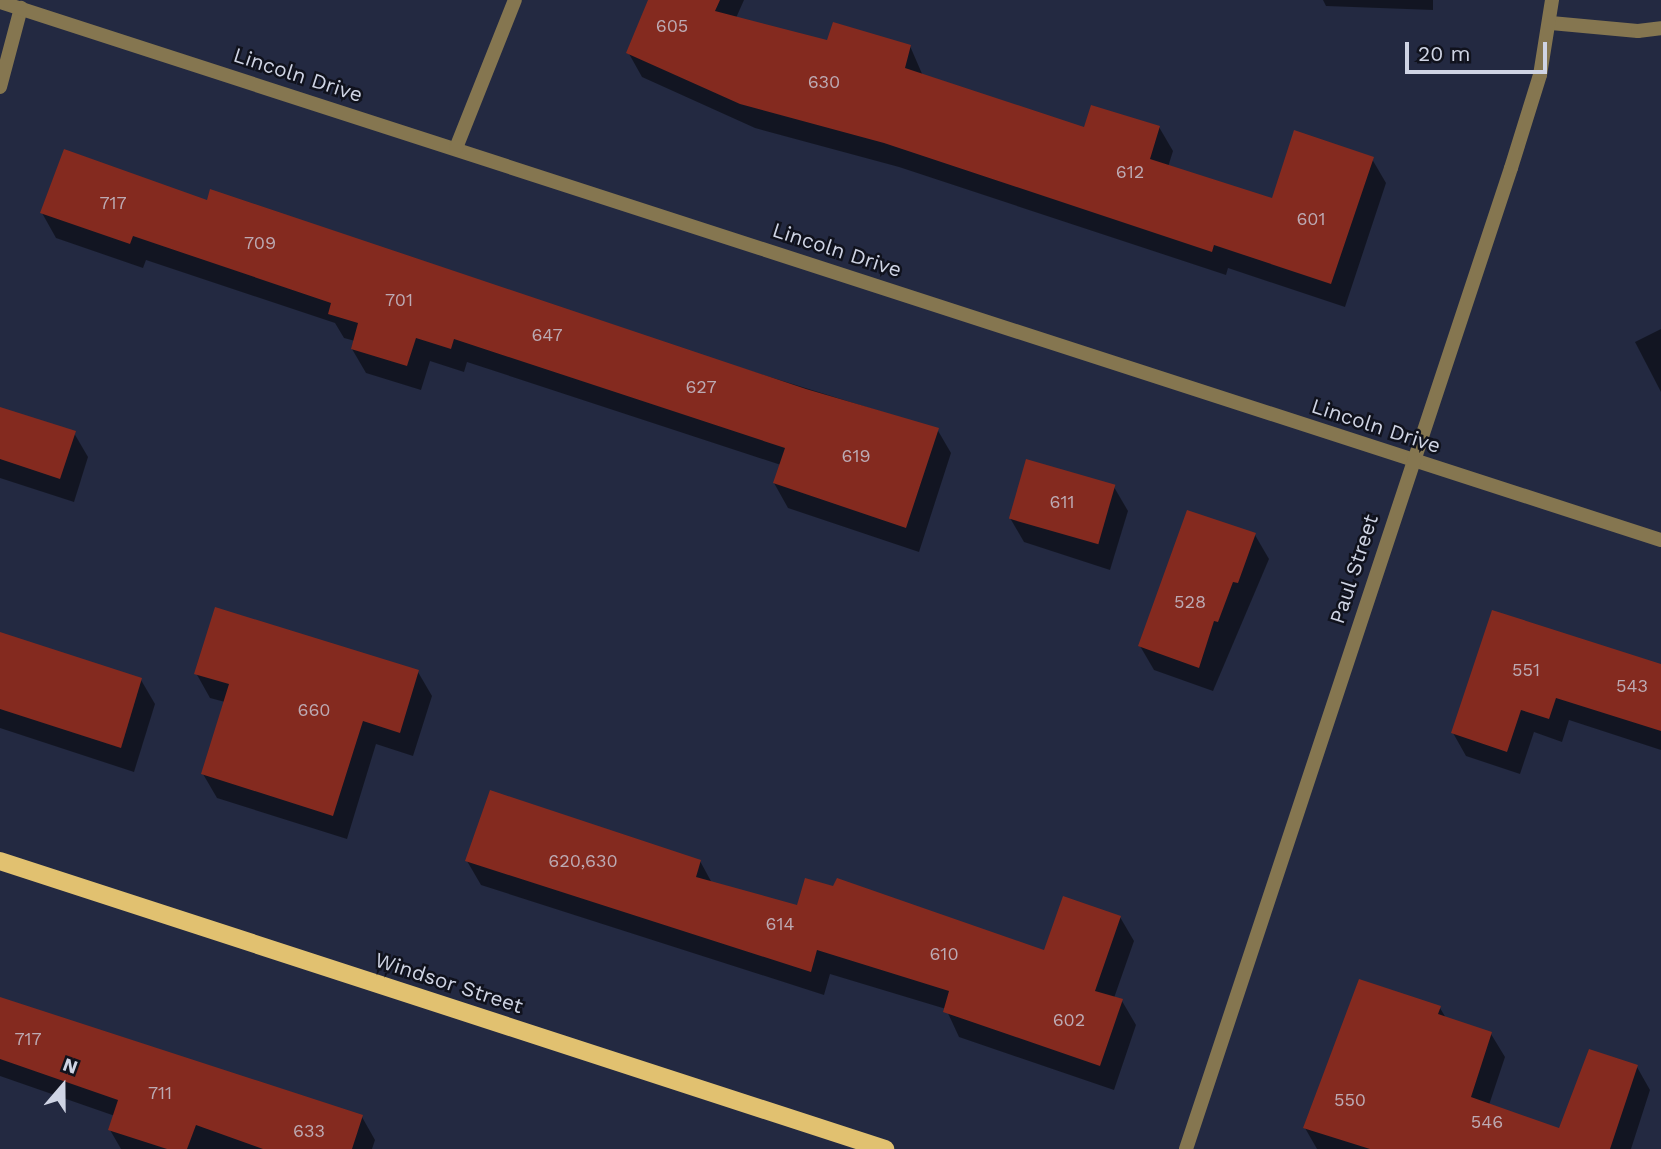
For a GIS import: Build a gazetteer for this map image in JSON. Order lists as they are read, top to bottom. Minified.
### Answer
{"streets":{"main road":["Windsor Street"],"street":["Lincoln Drive","Paul Street"]},"crossings":[["Lincoln Drive","Paul Street"]],"house_numbers":["605","630","612","717","601","709","701","647","627","619","611","528","551","543","660","620,630","614","610","602","717","711","550","546","633"],"scale_bar":"20 m","north":"top"}
